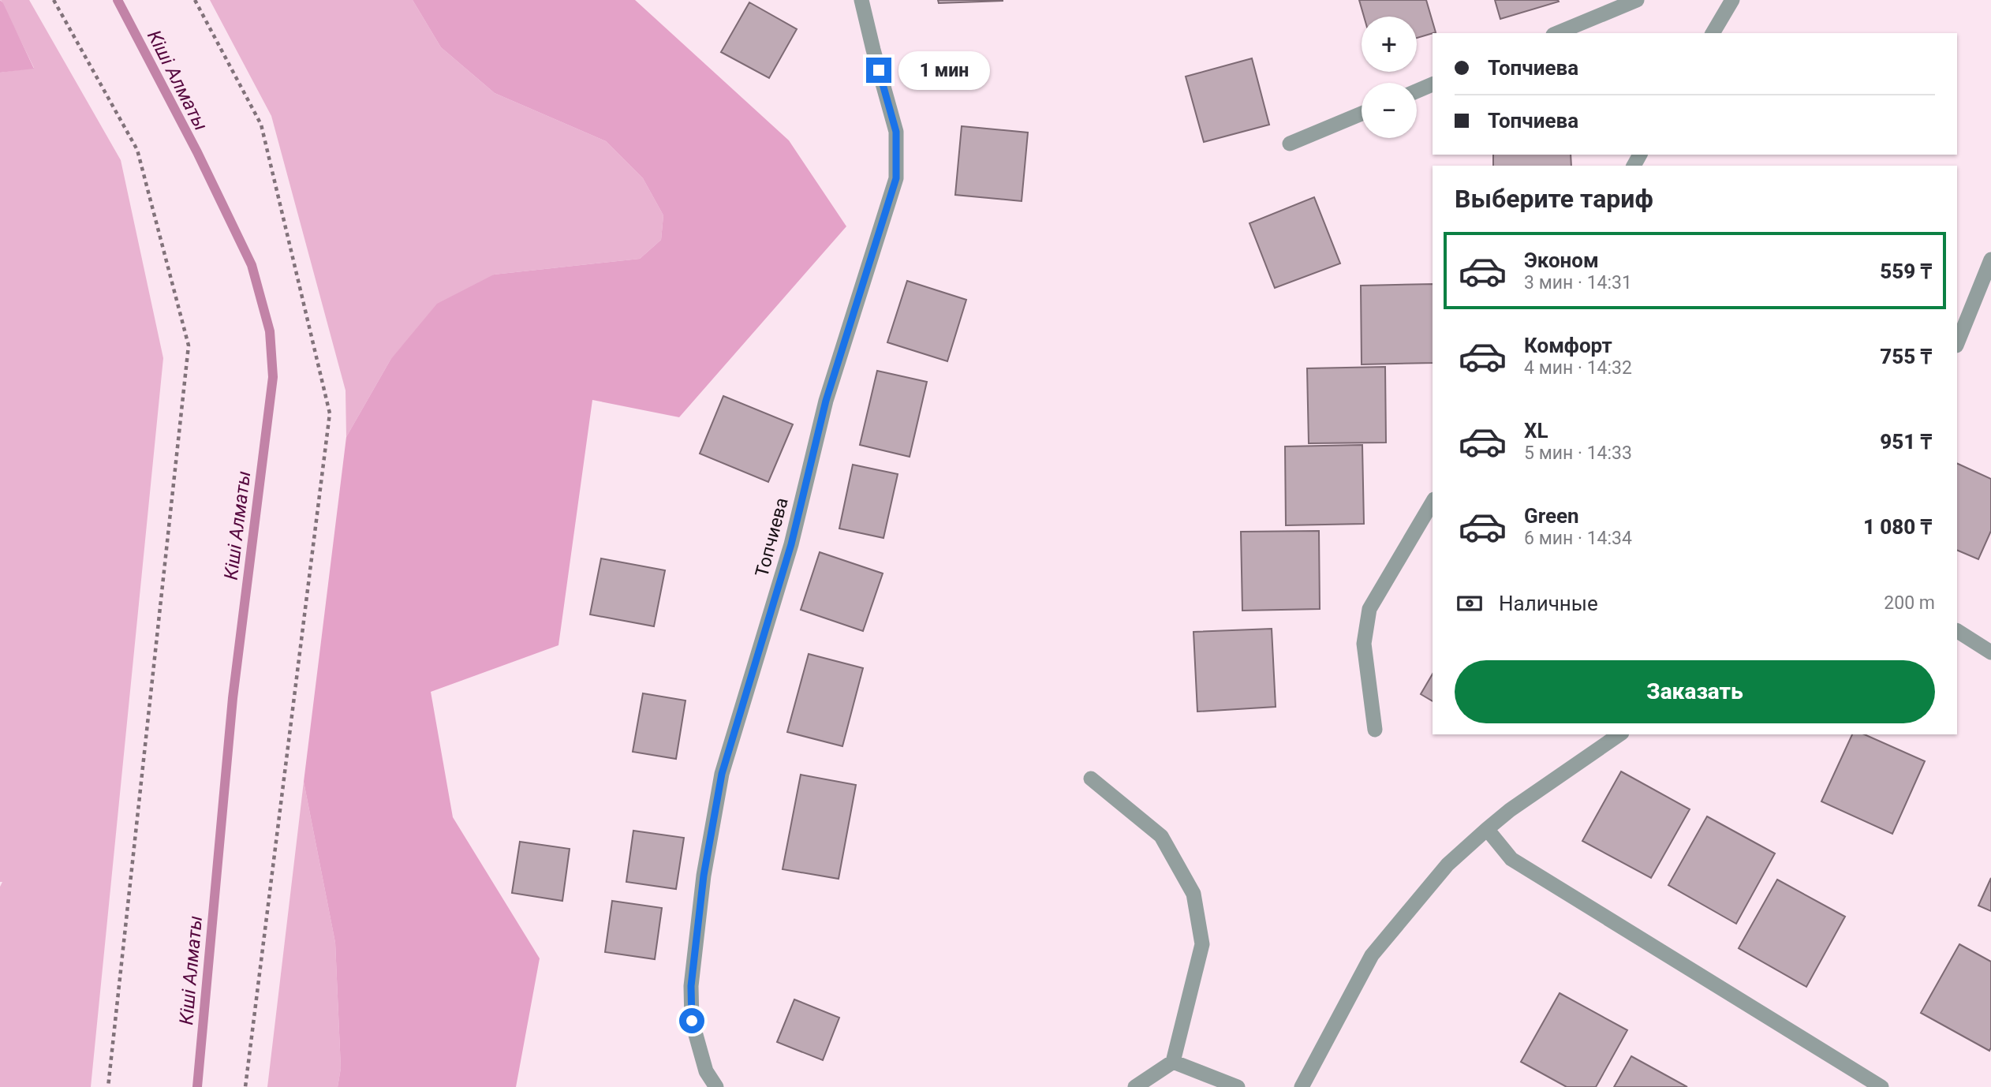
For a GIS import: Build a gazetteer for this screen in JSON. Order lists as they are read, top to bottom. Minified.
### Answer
{"streets":{"street":["Топчиева"]},"water":["Кіші Алматы"],"page":{"map_buttons":["+","−"],"banner":["Топчиева","Топчиева"],"bubble":"1 мин","heading":"Выберите тариф","list":[{"name":"Эконом","note":"3 мин · 14:31","value":"559 ₸"},{"name":"Комфорт","note":"4 мин · 14:32","value":"755 ₸"},{"name":"XL","note":"5 мин · 14:33","value":"951 ₸"},{"name":"Green","note":"6 мин · 14:34","value":"1 080 ₸"}],"pay":["Наличные","200 m"],"buttons":"Заказать"}}
